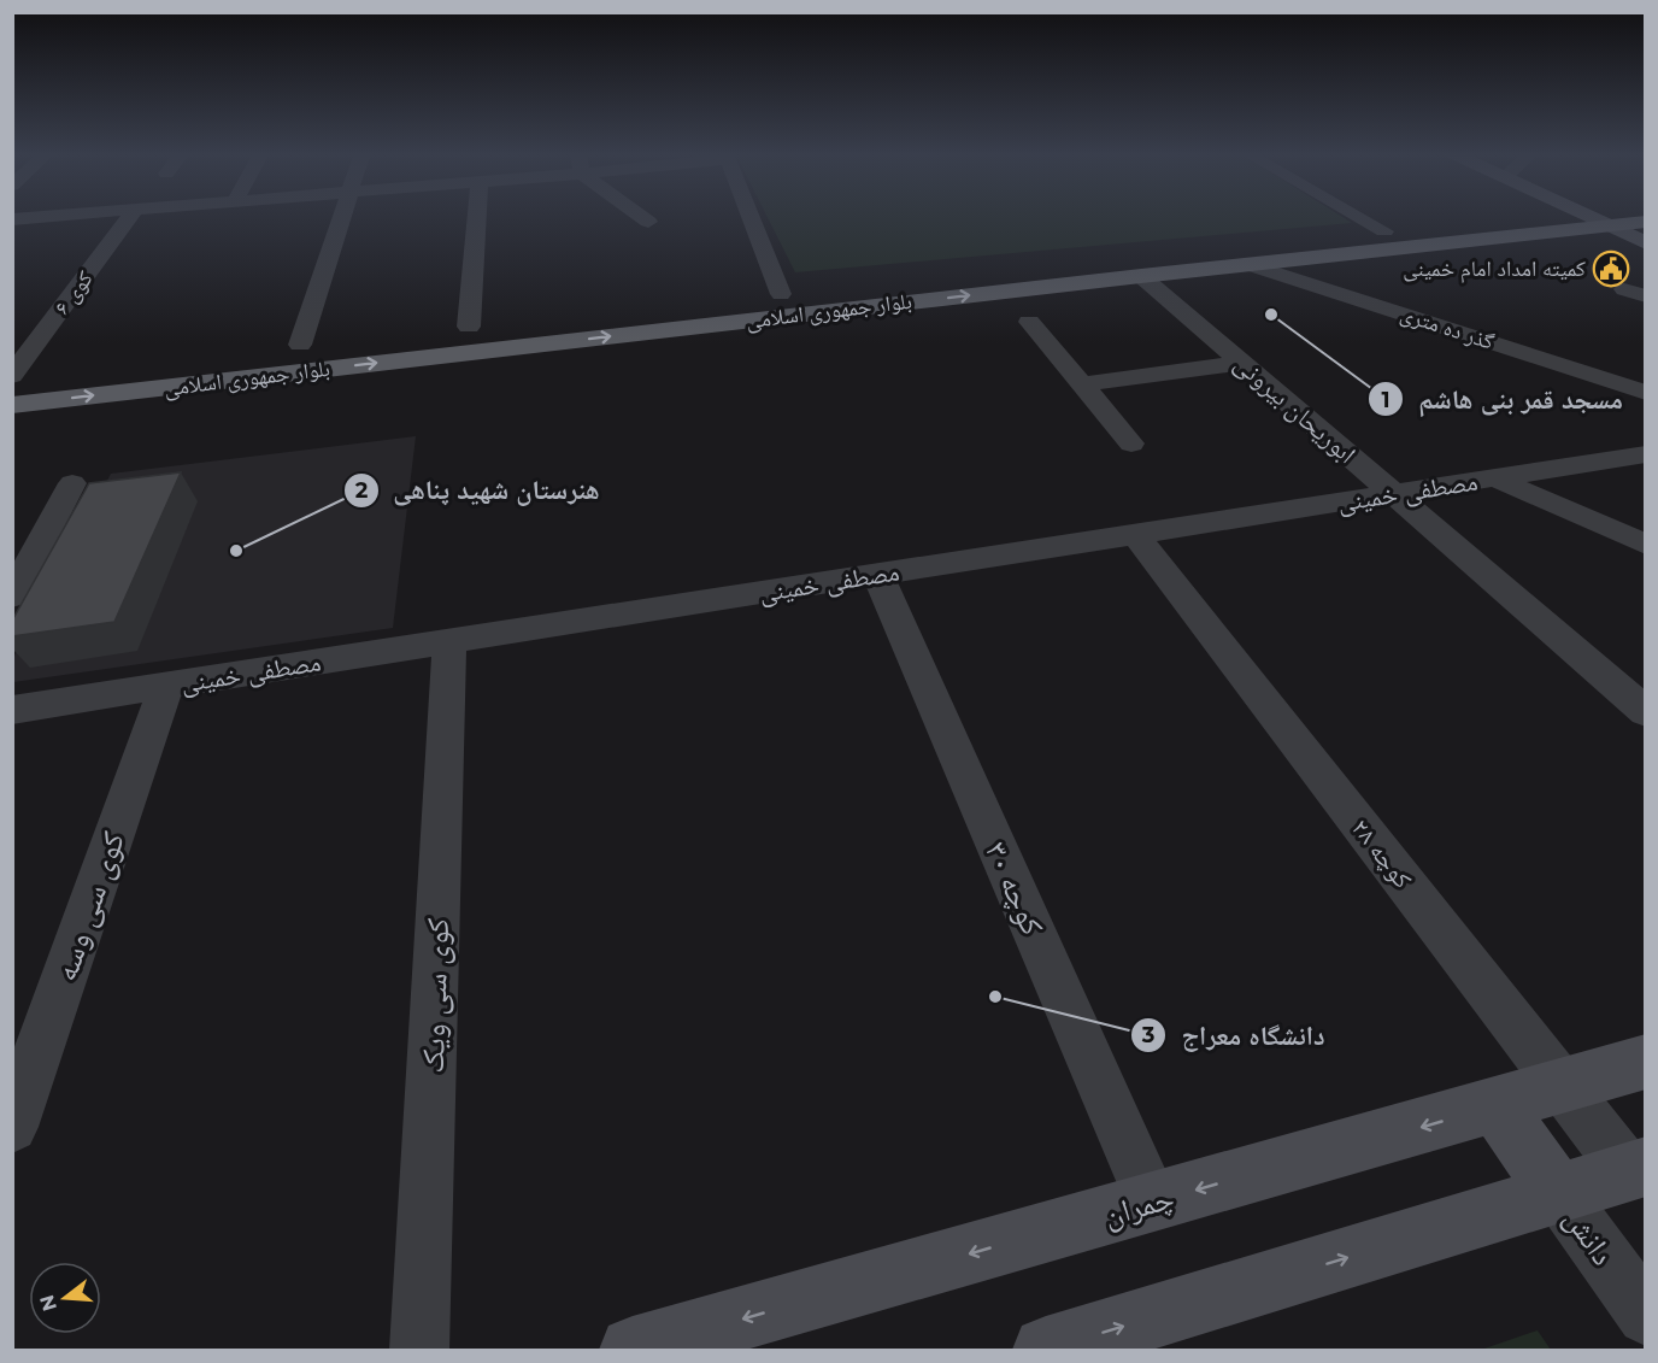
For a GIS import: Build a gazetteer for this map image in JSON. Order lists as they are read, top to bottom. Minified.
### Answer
{"streets":{"main road":["بلوار جمهوری اسلامی"],"street":["کوی ۶","گذر ده متری","ابوریحان بیرونی","مصطفی خمینی","کوچه ۲۸","کوچه ۳۰","کوی سی وسه","کوی سی ویک","چمران","دانش"]},"crossings":[["بلوار جمهوری اسلامی","گذر ده متری"],["بلوار جمهوری اسلامی","ابوریحان بیرونی"],["ابوریحان بیرونی","مصطفی خمینی"],["مصطفی خمینی","کوچه ۲۸"],["مصطفی خمینی","کوچه ۳۰"],["مصطفی خمینی","کوی سی وسه"],["مصطفی خمینی","کوی سی ویک"],["کوچه ۲۸","چمران"],["کوچه ۳۰","چمران"]],"places":{"public building":["کمیته امداد امام خمینی"],"other":["مسجد قمر بنی هاشم","هنرستان شهید پناهی","دانشگاه معراج"]},"north":"left"}
